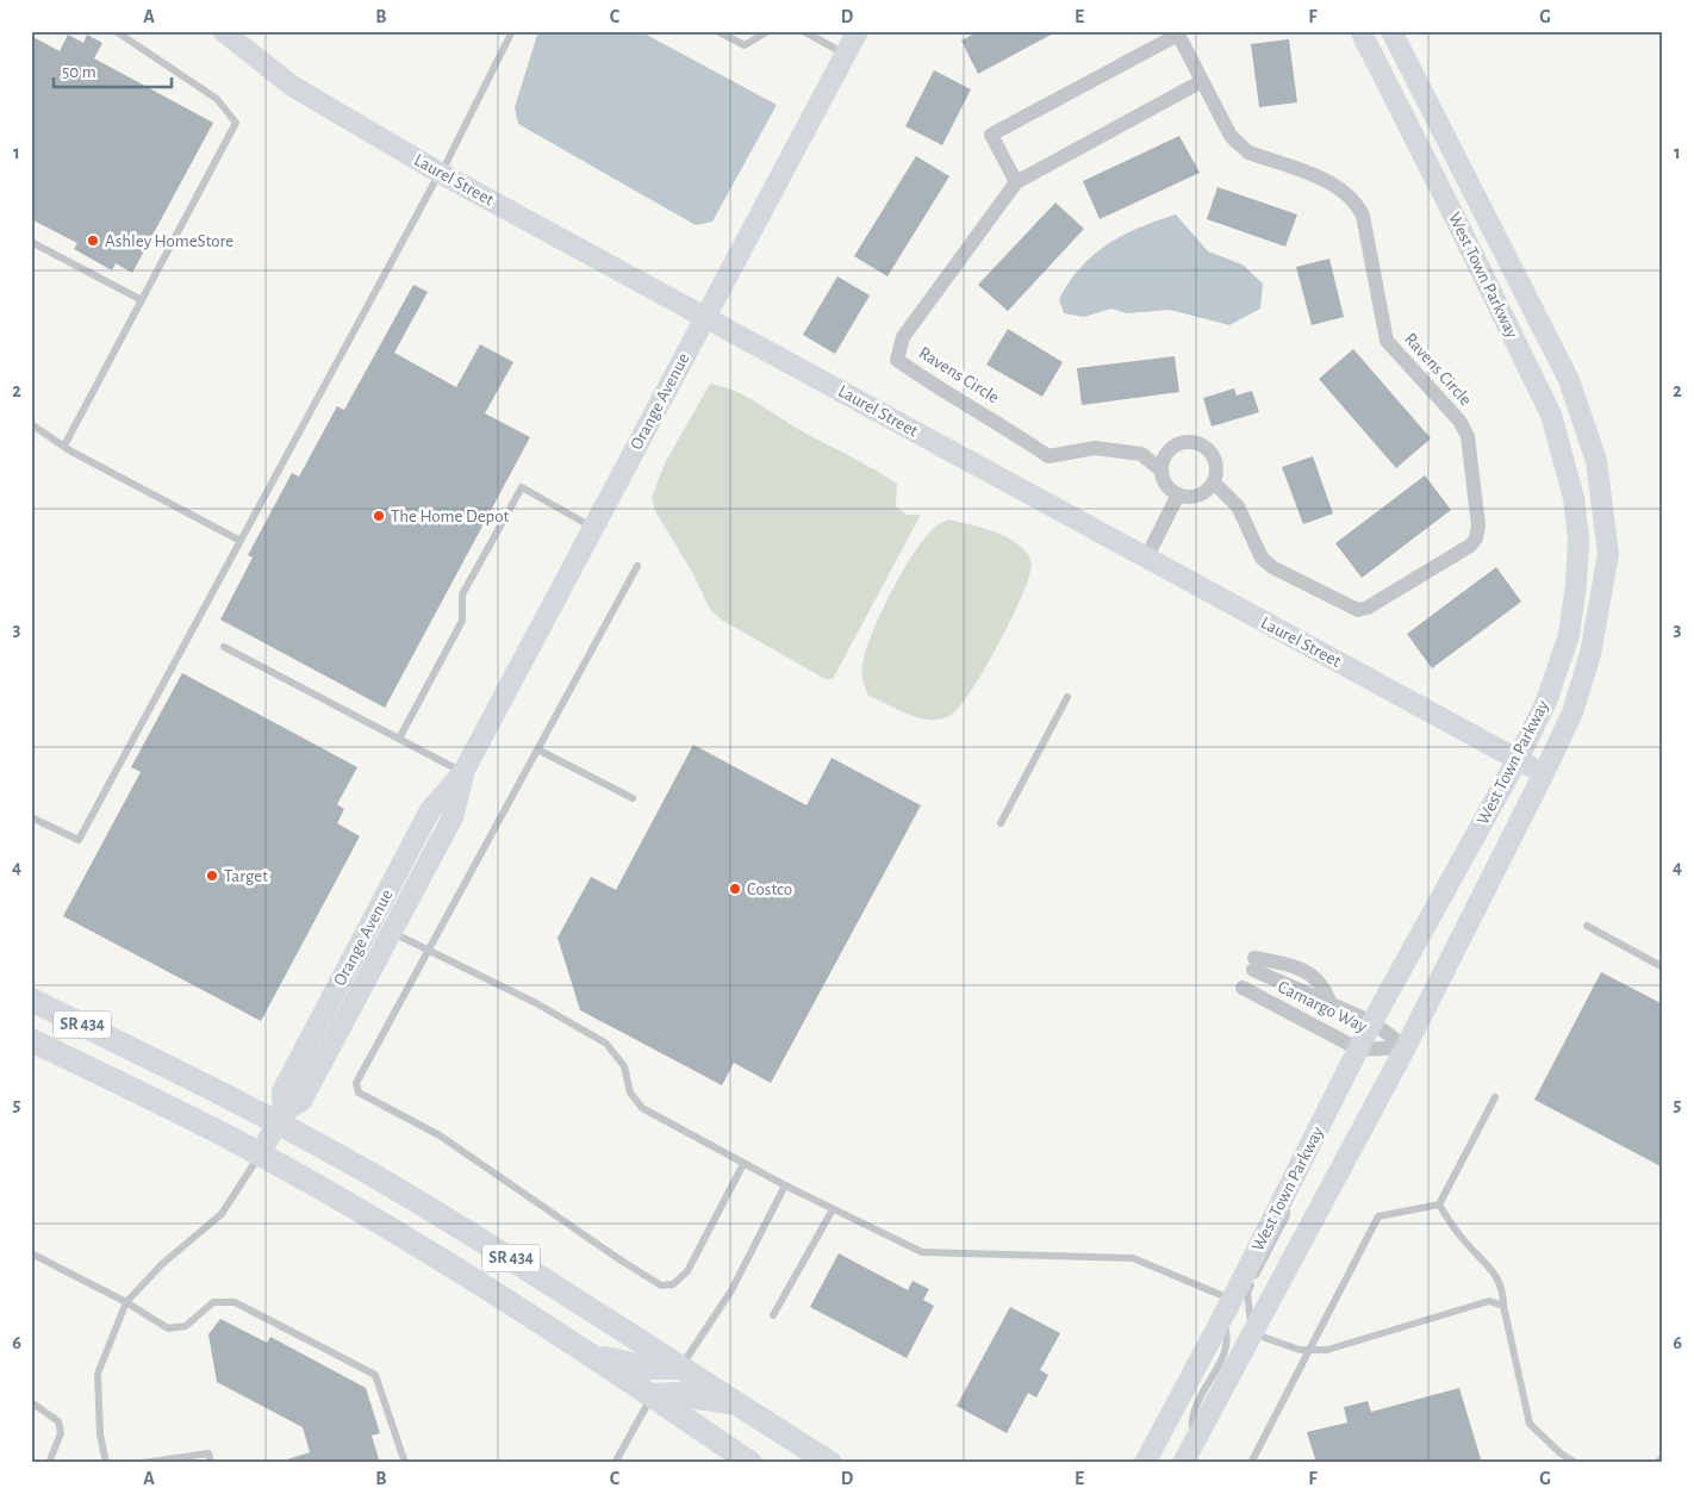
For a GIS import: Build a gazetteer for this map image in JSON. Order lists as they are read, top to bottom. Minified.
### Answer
{"streets":{"main road":["SR 434"],"street":["Laurel Street","West Town Parkway","Ravens Circle","Orange Avenue","Camargo Way"]},"crossings":[["Laurel Street","West Town Parkway"],["Laurel Street","Orange Avenue"],["West Town Parkway","Camargo Way"],["Orange Avenue","SR 434"]],"places":["Ashley HomeStore","The Home Depot","Target","Costco"],"scale_bar":"50 m","grid":{"columns":["A","B","C","D","E","F","G"],"rows":["1","2","3","4","5","6"]}}
